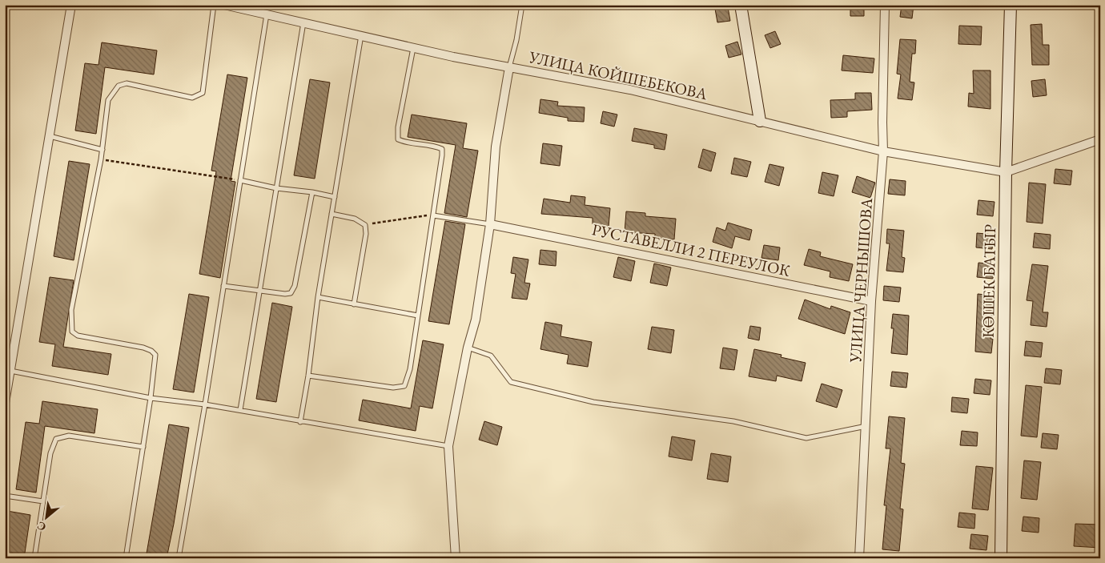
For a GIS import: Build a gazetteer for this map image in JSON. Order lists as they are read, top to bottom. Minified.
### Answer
{"streets":{"street":["УЛИЦА КОЙШЕБЕКОВА","РУСТАВЕЛЛИ 2 ПЕРЕУЛОК","УЛИЦА ЧЕРНЫШОВА","КӨШЕК БАТЫР"]},"crossings":[["УЛИЦА КОЙШЕБЕКОВА","УЛИЦА ЧЕРНЫШОВА"],["УЛИЦА КОЙШЕБЕКОВА","КӨШЕК БАТЫР"],["РУСТАВЕЛЛИ 2 ПЕРЕУЛОК","УЛИЦА ЧЕРНЫШОВА"]],"north":"bottom left"}
